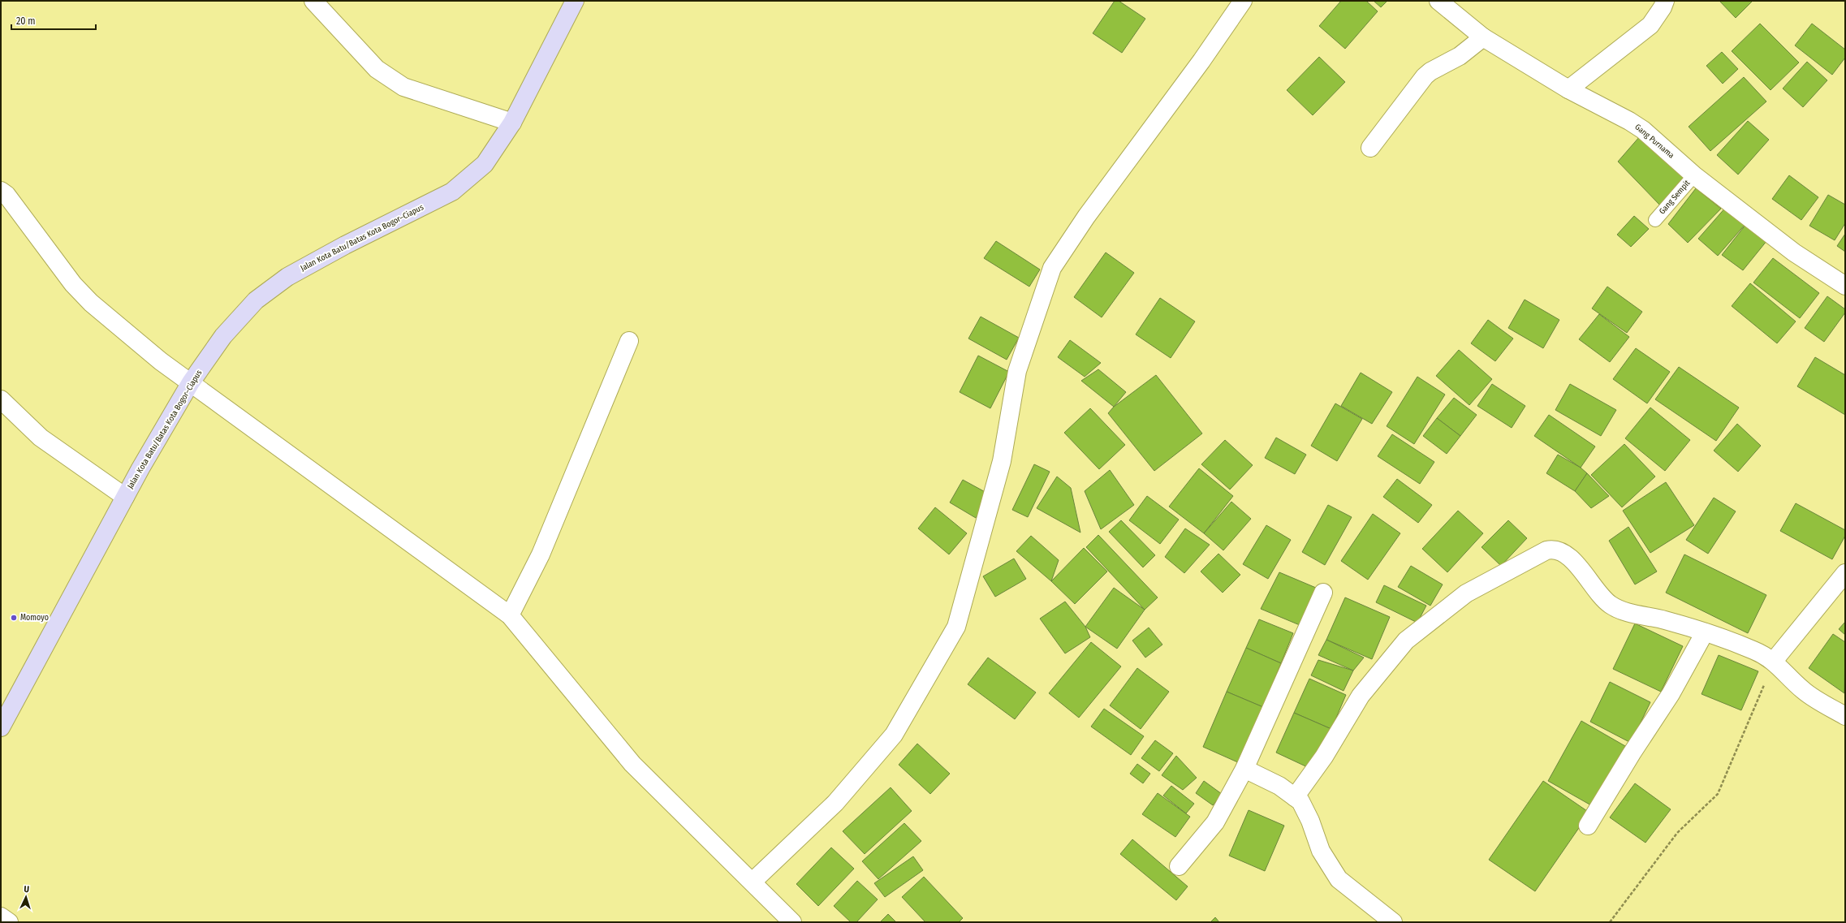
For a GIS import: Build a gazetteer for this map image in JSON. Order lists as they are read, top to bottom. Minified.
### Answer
{"streets":{"main road":["Jalan Kota Batu/Batas Kota Bogor–Ciapus"],"street":["Gang Purnama"],"lane":["Gang Sempit"]},"crossings":[["Gang Purnama","Gang Sempit"]],"places":["Momoyo"],"scale_bar":"20 m","north":"top"}
